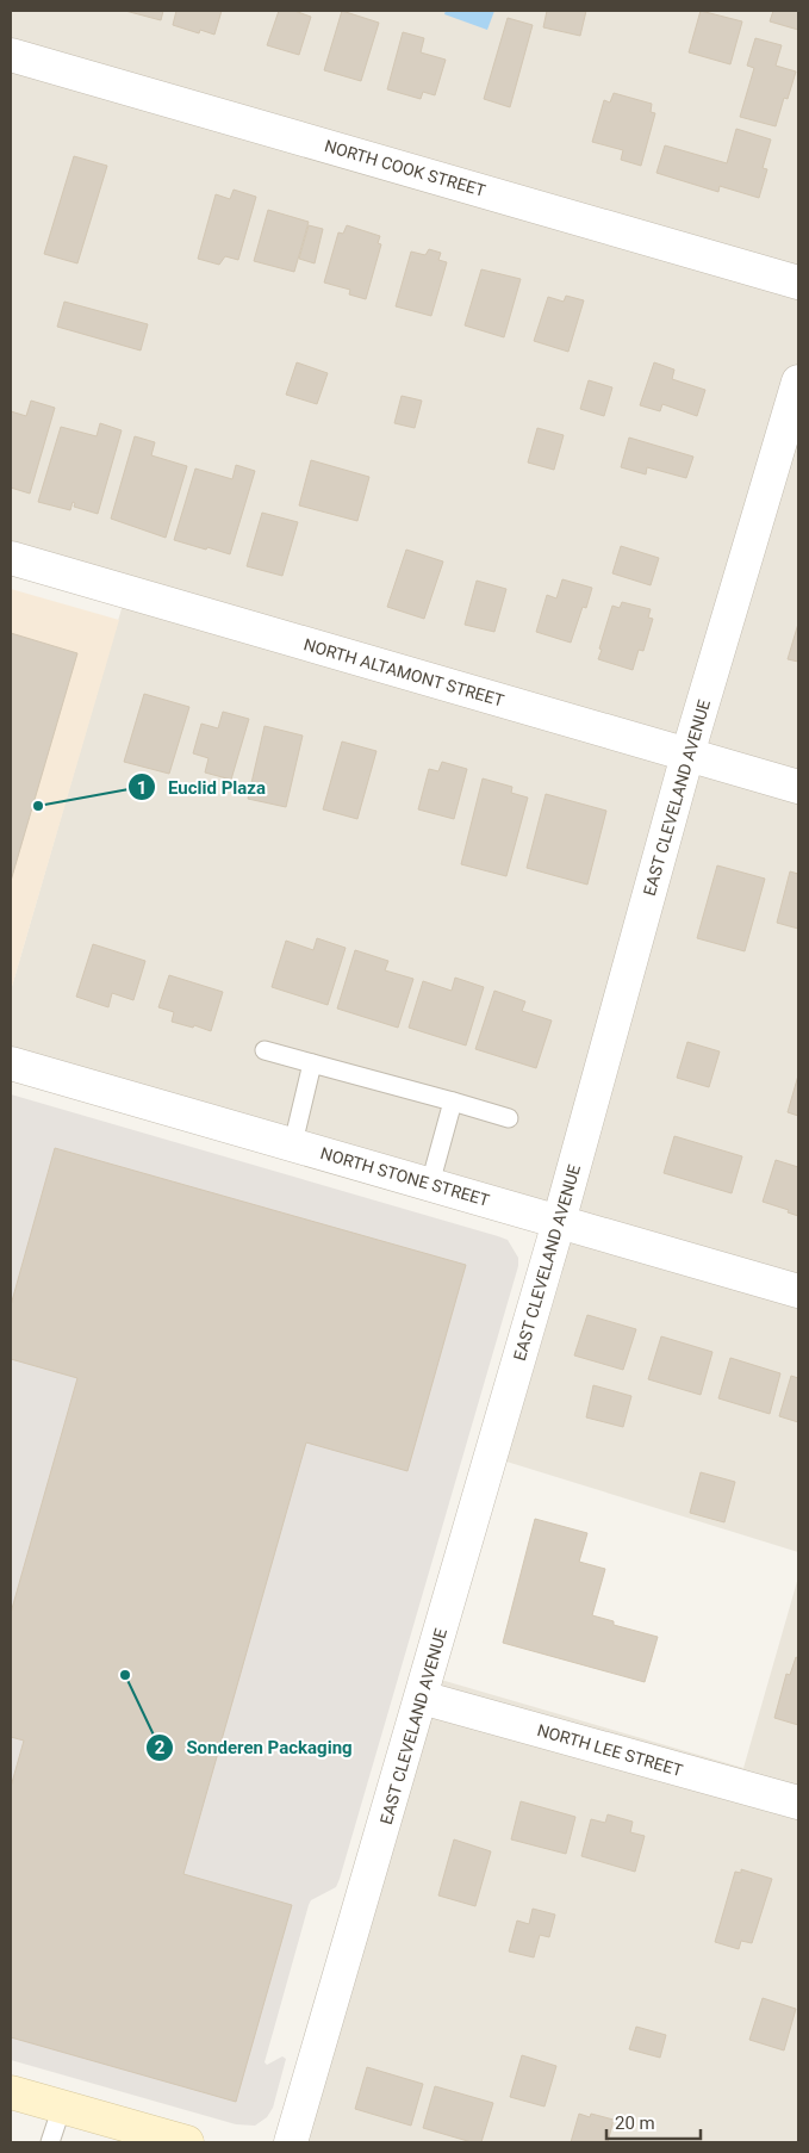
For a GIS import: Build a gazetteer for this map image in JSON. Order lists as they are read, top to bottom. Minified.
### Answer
{"streets":{"street":["NORTH COOK STREET","NORTH ALTAMONT STREET","EAST CLEVELAND AVENUE","NORTH STONE STREET","NORTH LEE STREET"]},"crossings":[["NORTH ALTAMONT STREET","EAST CLEVELAND AVENUE"],["EAST CLEVELAND AVENUE","NORTH STONE STREET"],["EAST CLEVELAND AVENUE","NORTH LEE STREET"]],"places":["Euclid Plaza","Sonderen Packaging"],"scale_bar":"20 m"}
